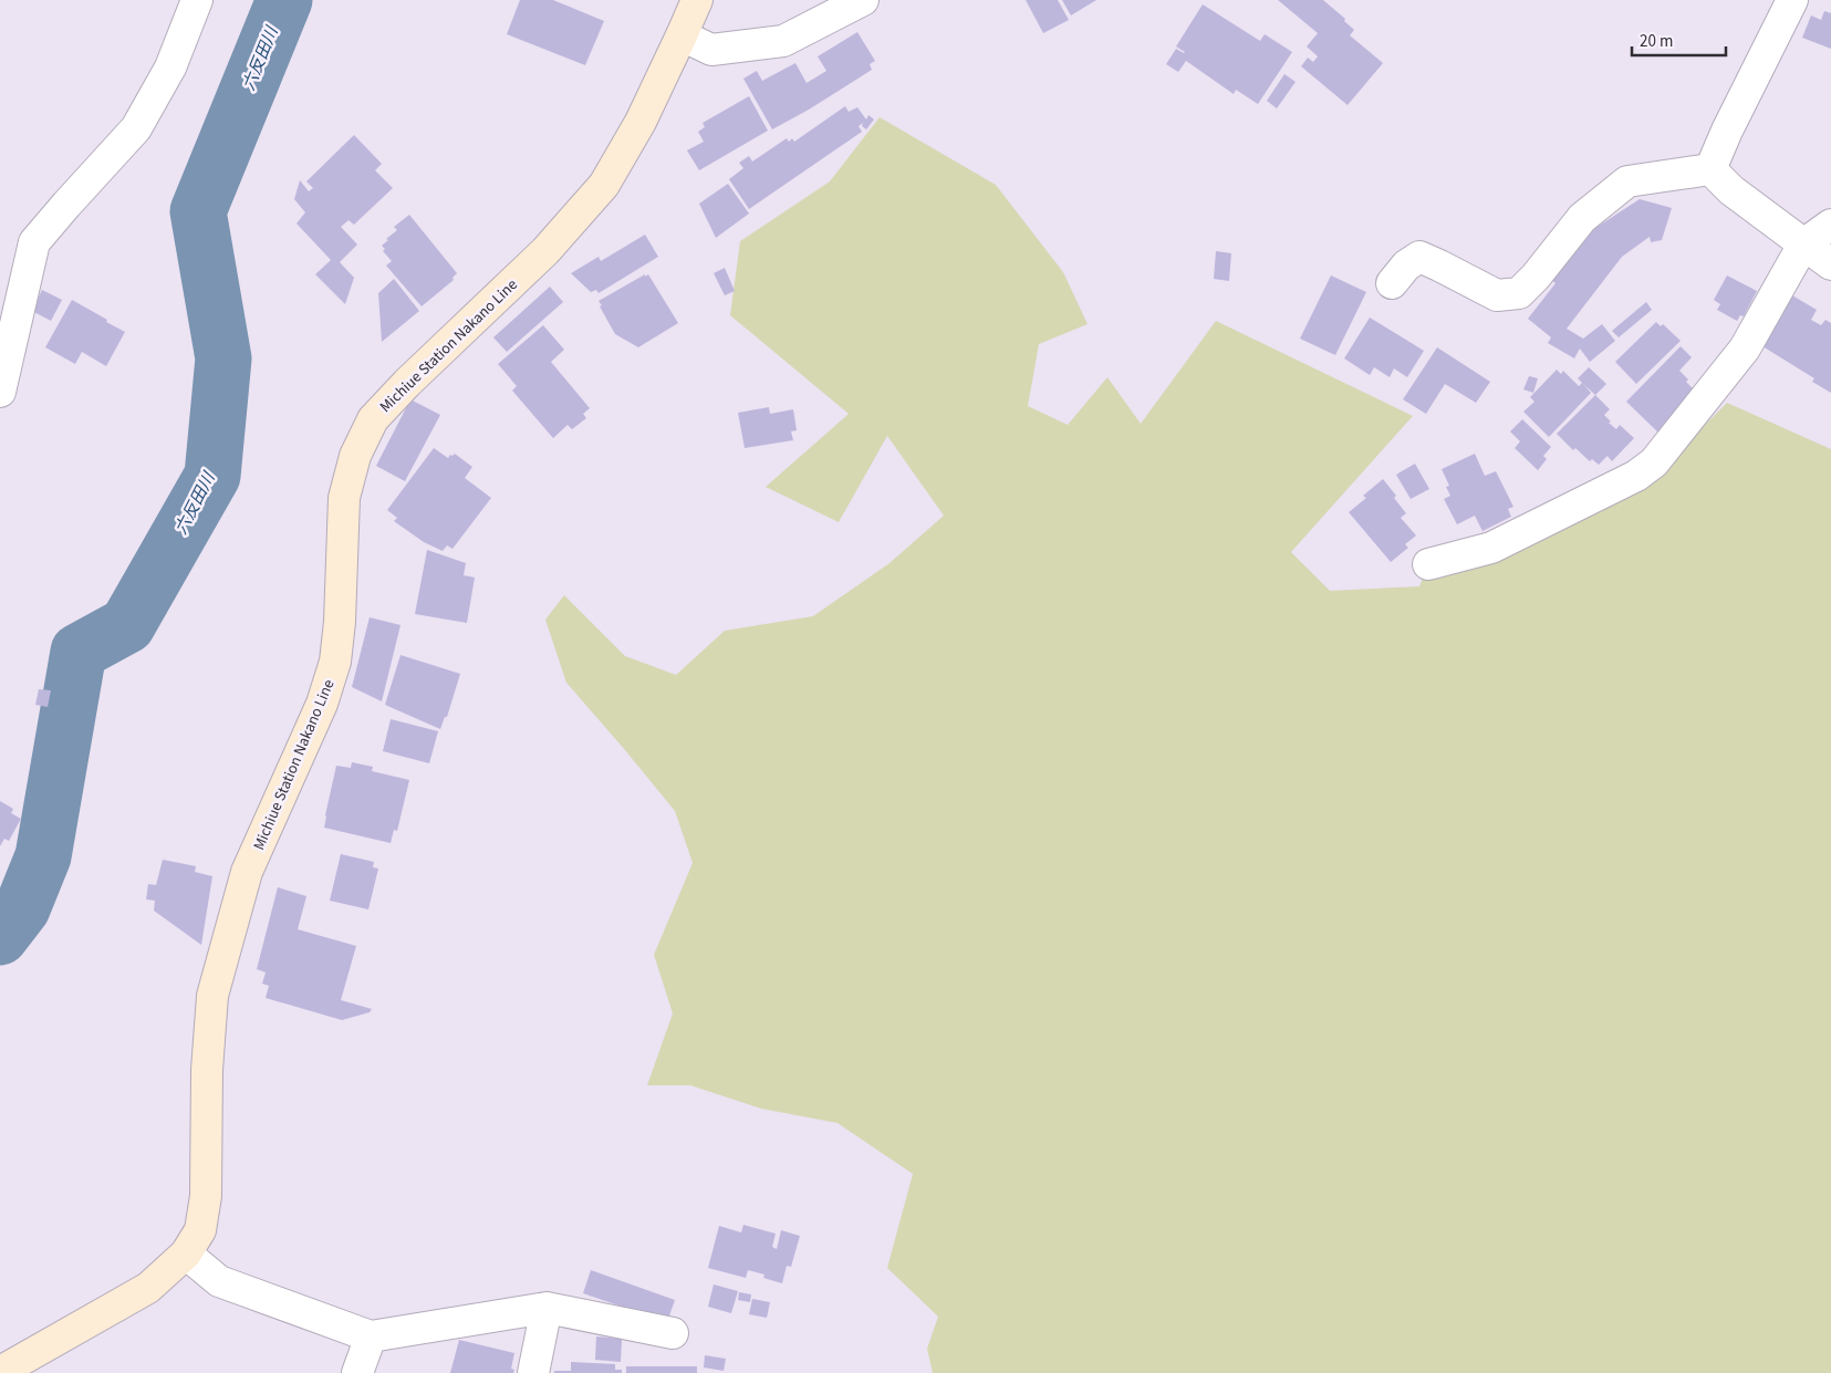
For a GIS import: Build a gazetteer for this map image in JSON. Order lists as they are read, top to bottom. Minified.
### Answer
{"streets":{"main road":["Michiue Station Nakano Line"]},"water":["六反田川"],"scale_bar":"20 m"}
